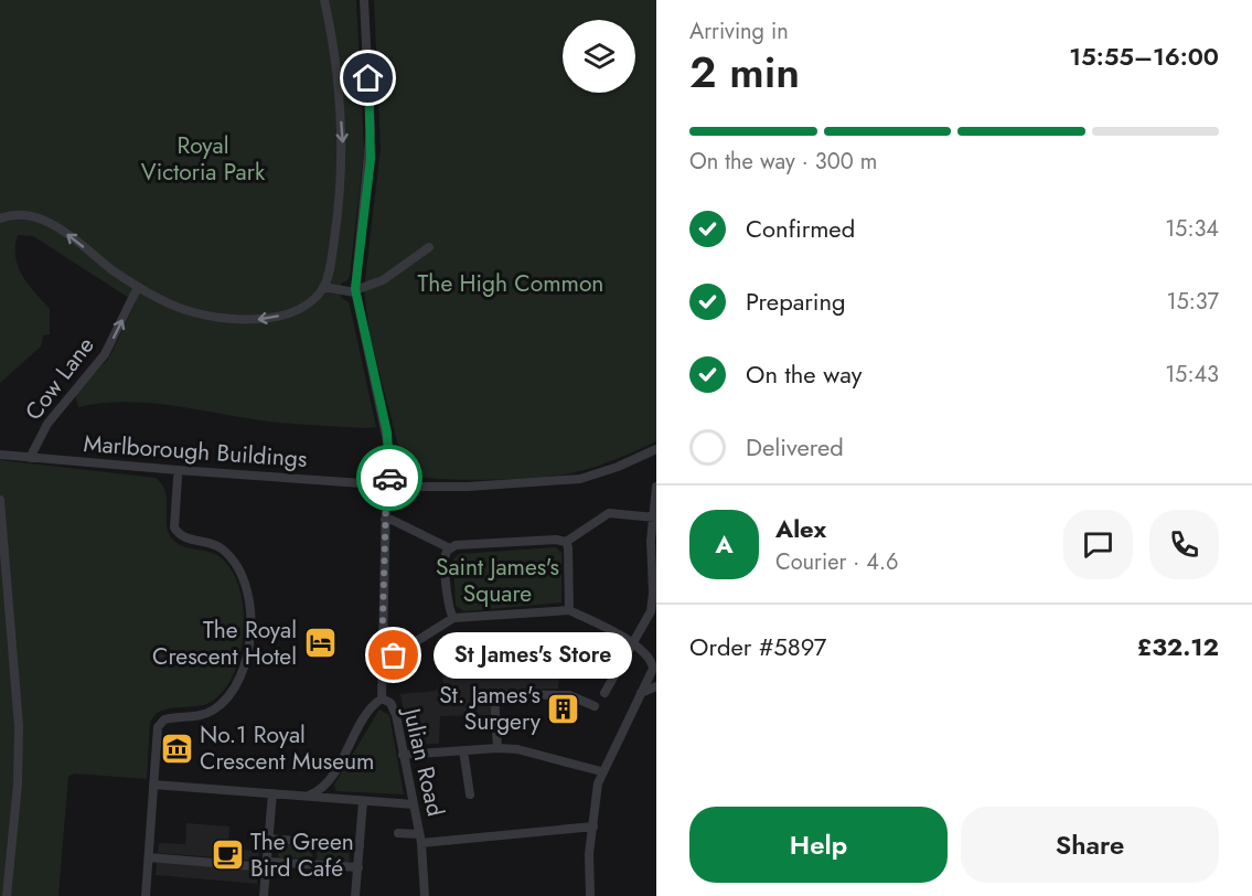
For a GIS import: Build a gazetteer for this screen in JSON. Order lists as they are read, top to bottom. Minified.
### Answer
{"streets":{"street":["Cow Lane","Marlborough Buildings","Julian Road"]},"crossings":[["Cow Lane","Marlborough Buildings"],["Marlborough Buildings","Julian Road"]],"one_way":["Cow Lane"],"parks":["Royal Victoria Park","The High Common","Saint James's Square"],"places":{"hotel":["The Royal Crescent Hotel"],"other":["St James's Store"],"building":["St. James's Surgery"],"museum":["No.1 Royal Crescent Museum"],"cafe":["The Green Bird Café"]},"page":{"heading":["2 min","Arriving in","15:55–16:00"],"panel":["Alex","Courier · 4.6","Order #5897","£32.12"],"bar":"On the way · 300 m","list":[["Confirmed","15:34"],["Preparing","15:37"],["On the way","15:43"],"Delivered"],"round":"A","bubble":"St James's Store","buttons":["Help","Share"]}}
